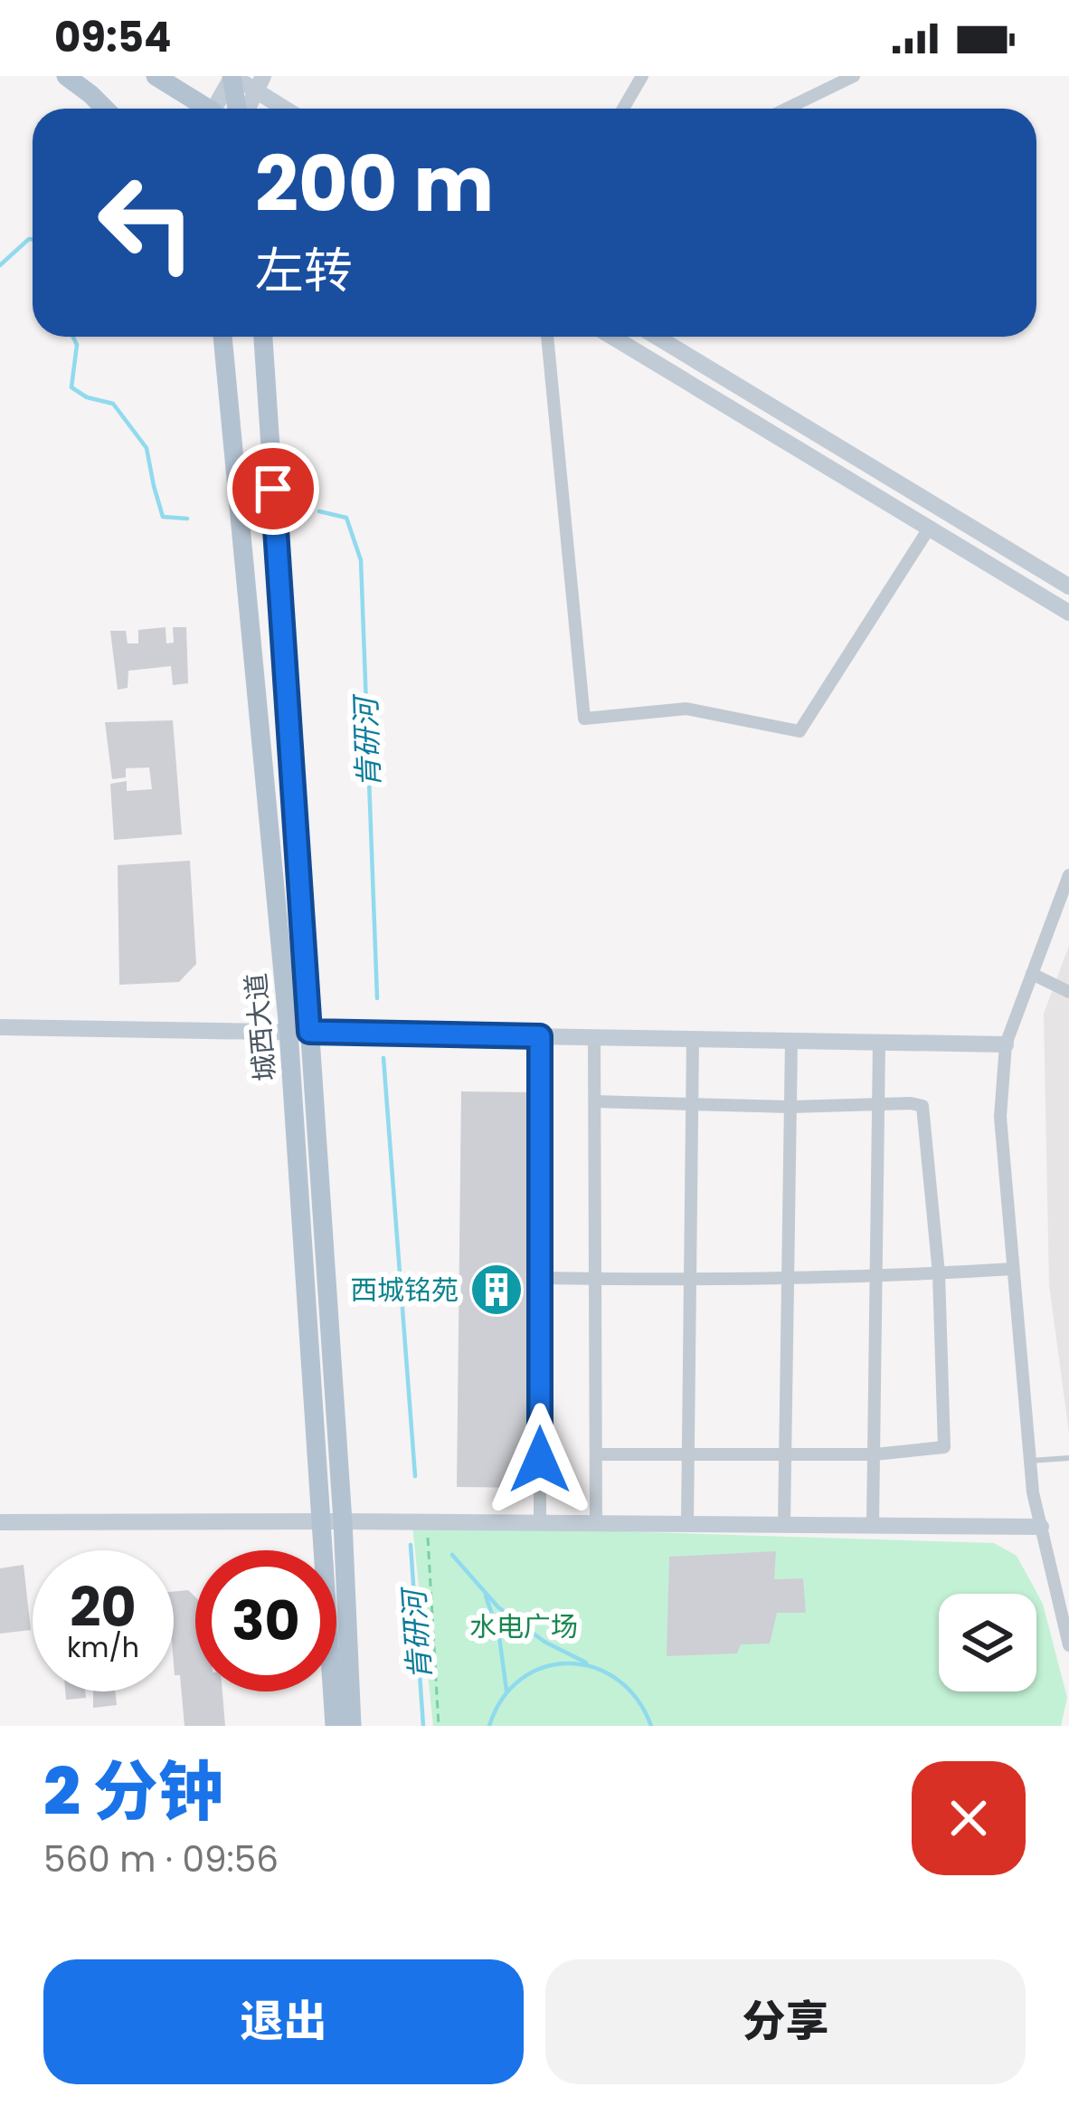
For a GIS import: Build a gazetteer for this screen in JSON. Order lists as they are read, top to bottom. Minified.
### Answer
{"streets":{"main road":["城西大道"]},"water":["肯研河"],"parks":["水电广场"],"places":{"building":["西城铭苑"]},"page":{"status":"09:54","turn":["200 m","左转"],"speed":"20 km/h","limit":"30","heading":["2 分钟","560 m · 09:56"],"buttons":["退出","分享"]}}
